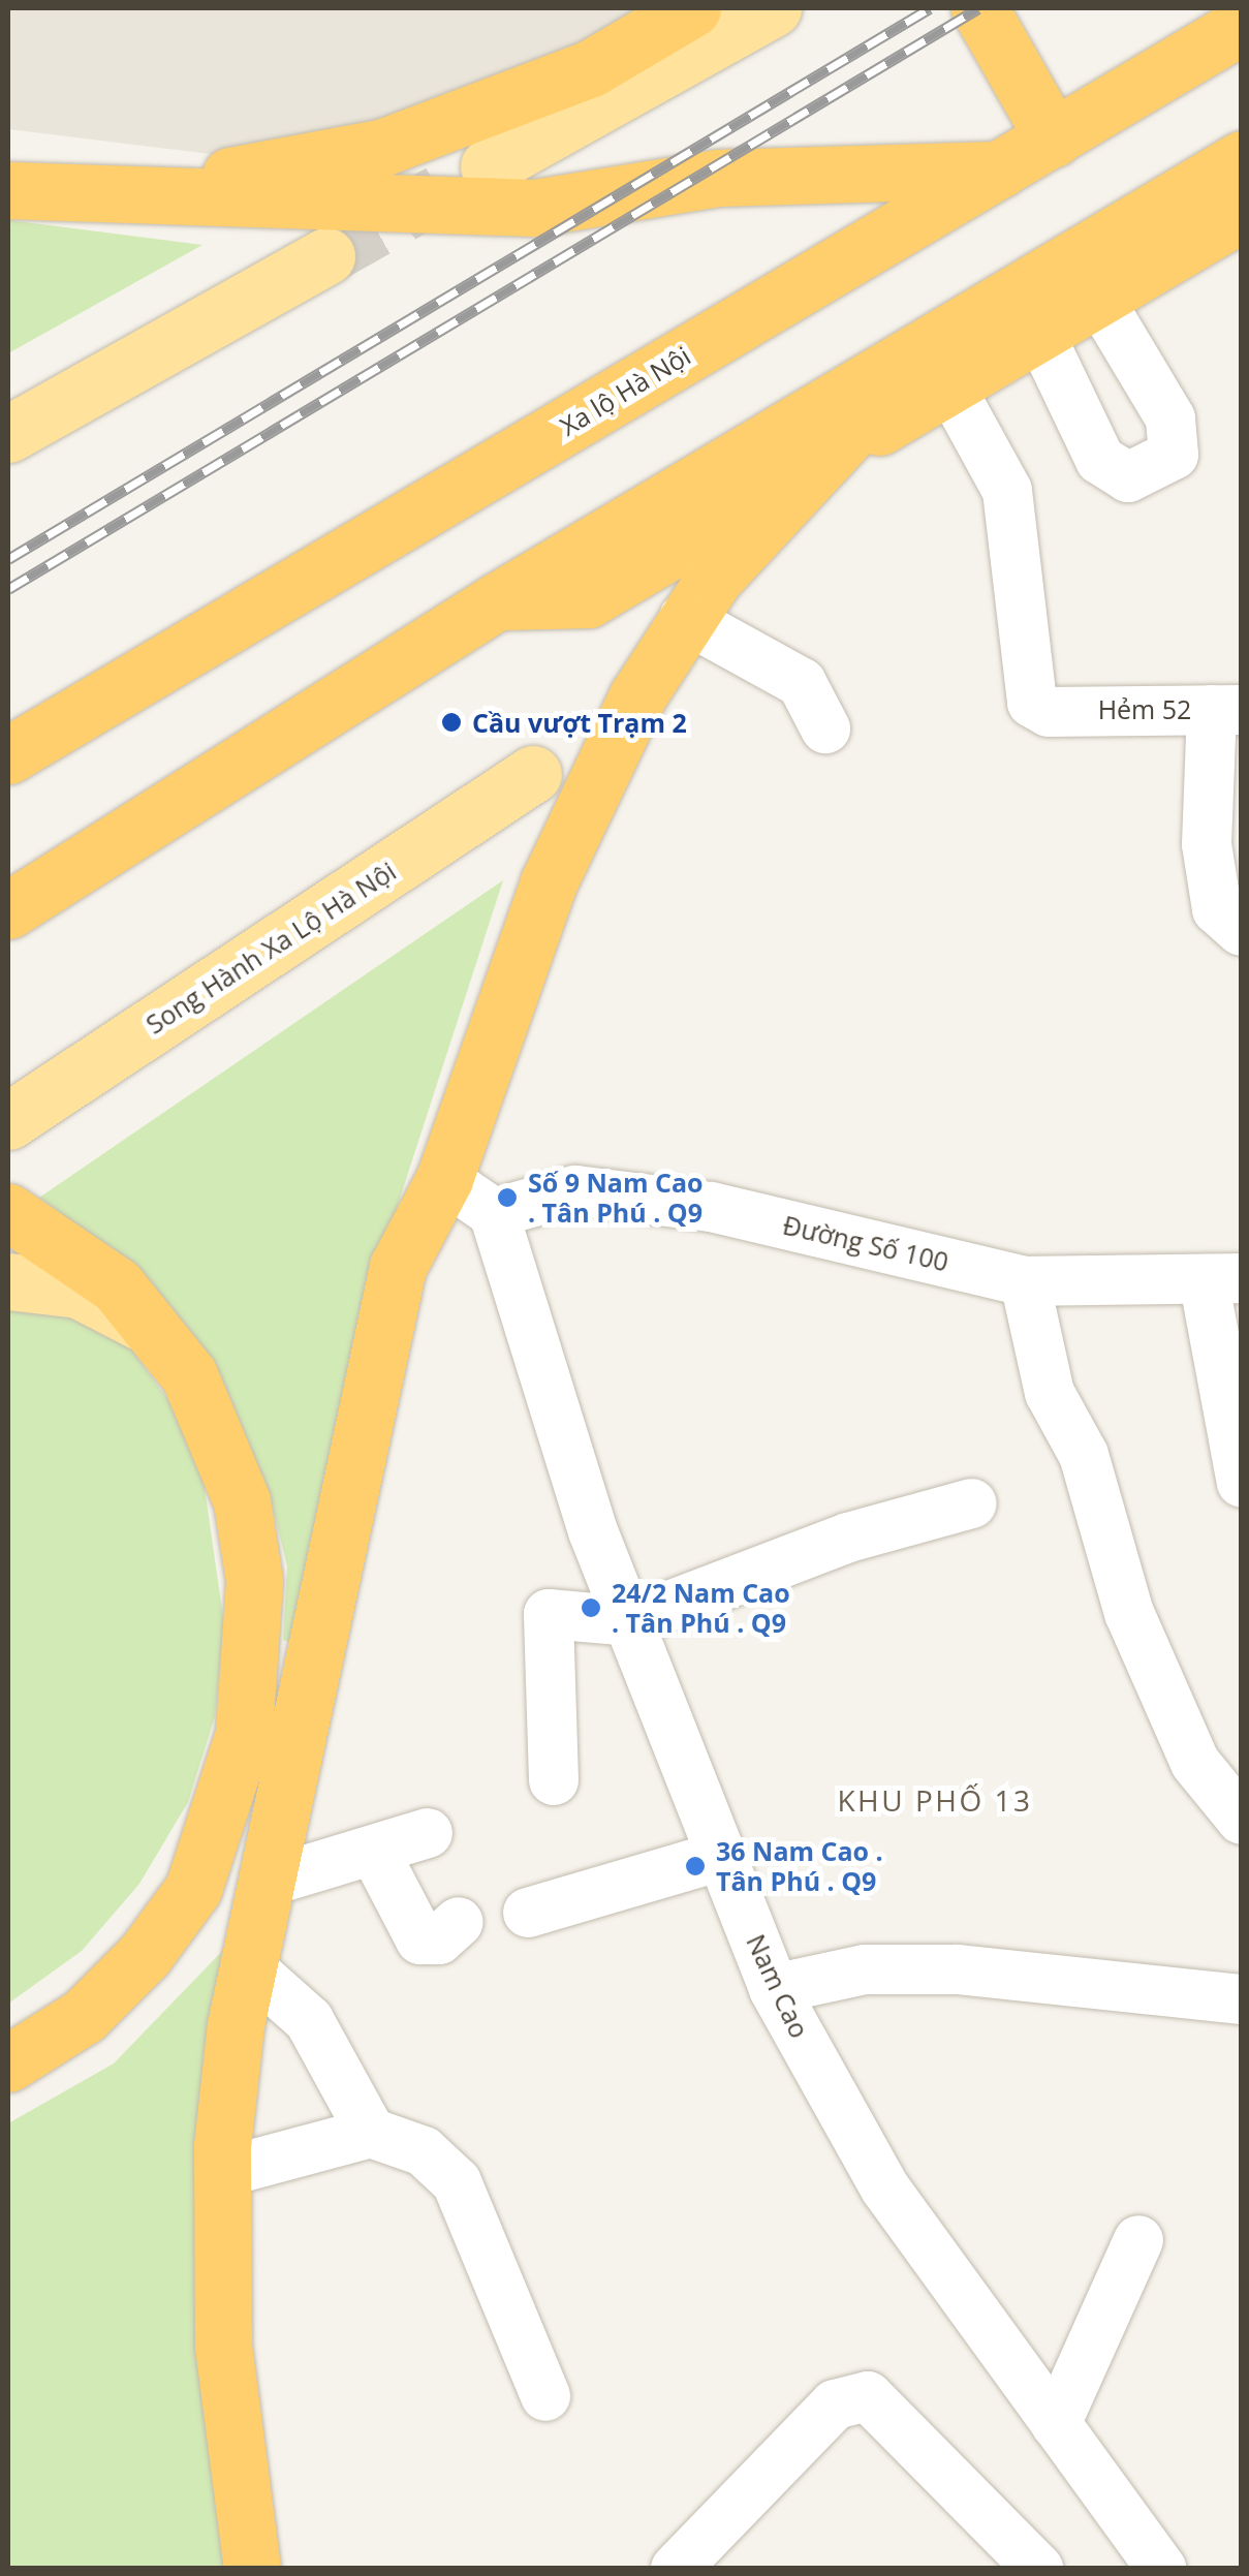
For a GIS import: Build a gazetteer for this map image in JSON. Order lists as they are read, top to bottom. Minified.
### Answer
{"streets":{"highway":["Xa lộ Hà Nội"],"main road":["Song Hành Xa Lộ Hà Nội"],"street":["Hẻm 52","Đường Số 100","Nam Cao"]},"crossings":[["Đường Số 100","Nam Cao"]],"districts":["KHU PHỐ 13"],"places":["Cầu vượt Trạm 2","Số 9 Nam Cao . Tân Phú . Q9","24/2 Nam Cao . Tân Phú . Q9","36 Nam Cao . Tân Phú . Q9"]}
